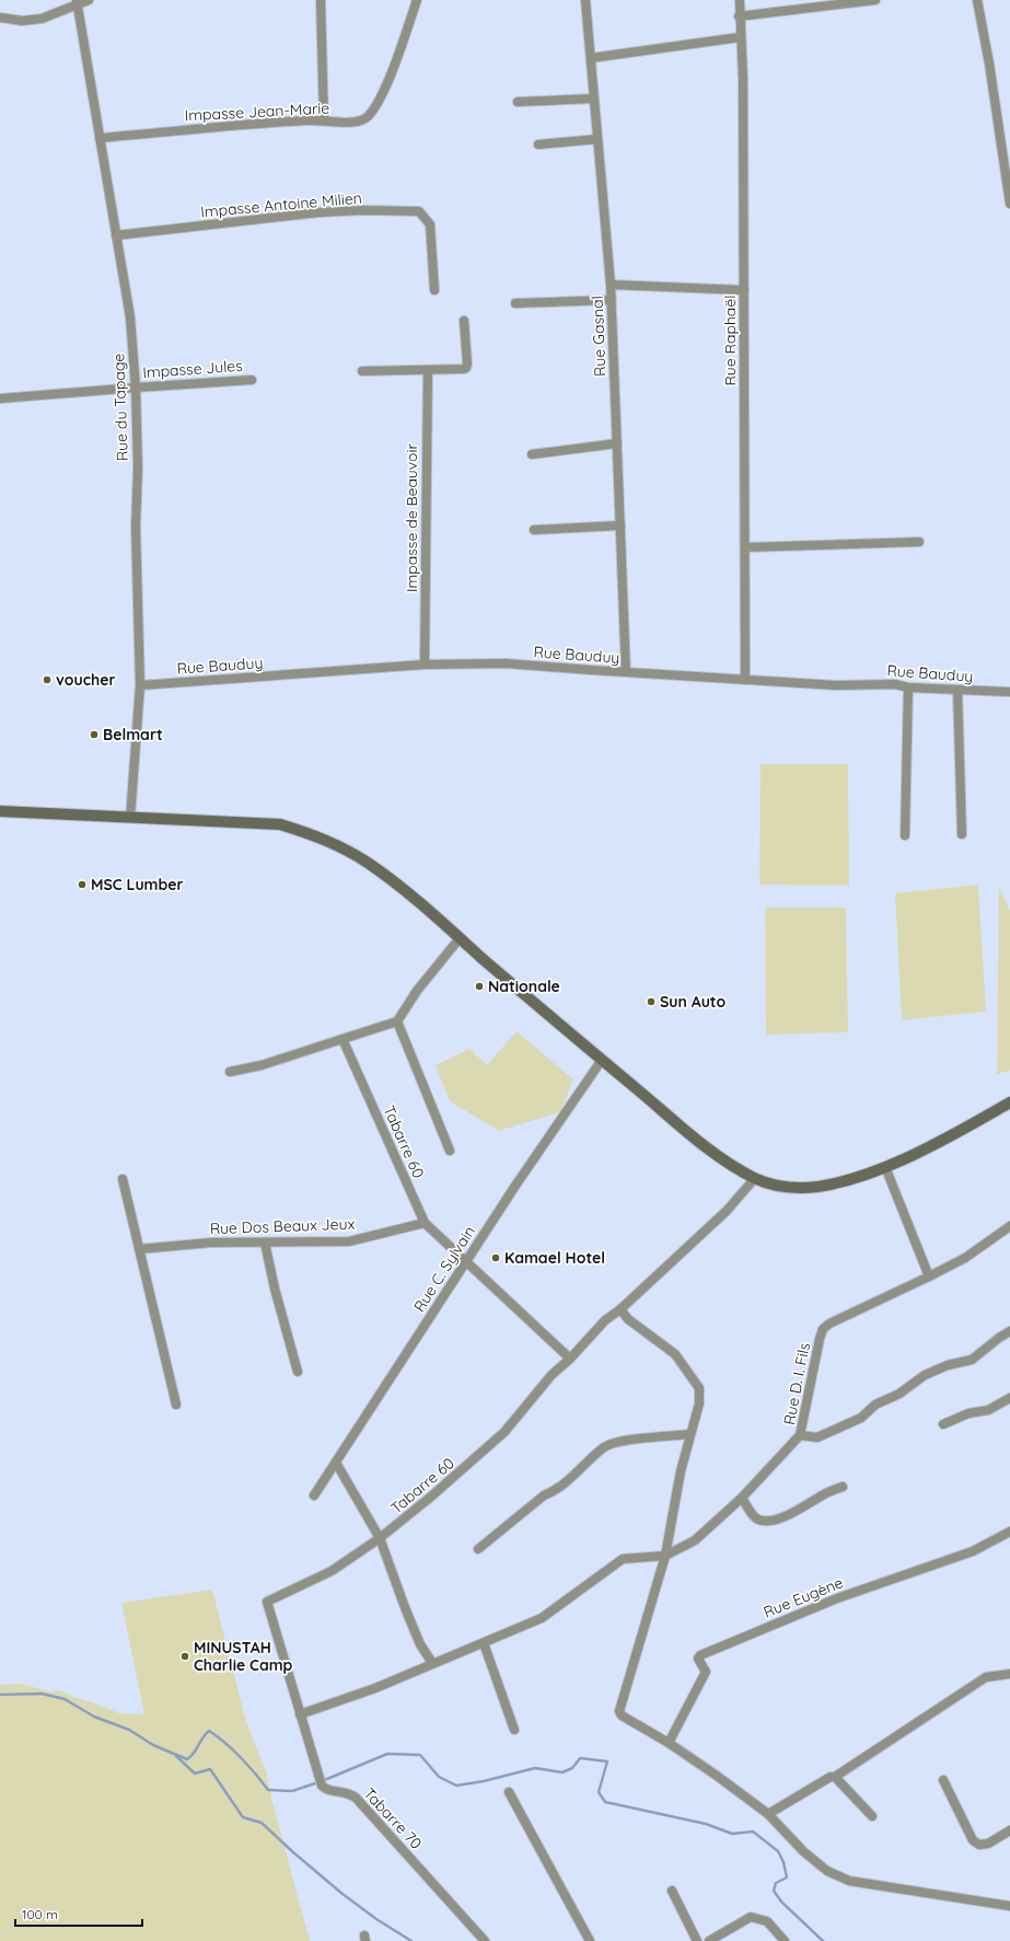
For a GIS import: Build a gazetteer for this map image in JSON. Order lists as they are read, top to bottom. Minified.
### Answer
{"streets":{"street":["Impasse Jean-Marie","Impasse Antoine Milien","Rue Gasnal","Rue Raphaël","Impasse Jules","Rue du Tapage","Impasse de Beauvoir","Rue Bauduy","Tabarre 60","Rue Dos Beaux Jeux","Rue C. Sylvain","Rue D. I. Fils","Rue Eugène","Tabarre 70"]},"crossings":[["Impasse Jean-Marie","Rue du Tapage"],["Impasse Antoine Milien","Rue du Tapage"],["Rue Gasnal","Rue Bauduy"],["Rue Raphaël","Rue Bauduy"],["Impasse Jules","Rue du Tapage"],["Rue du Tapage","Rue Bauduy"],["Impasse de Beauvoir","Rue Bauduy"],["Tabarre 60","Rue Dos Beaux Jeux"],["Tabarre 60","Rue C. Sylvain"],["Tabarre 60","Tabarre 70"]],"places":["voucher","Belmart","MSC Lumber","Nationale","Sun Auto","Kamael Hotel","MINUSTAH Charlie Camp"],"scale_bar":"100 m"}
